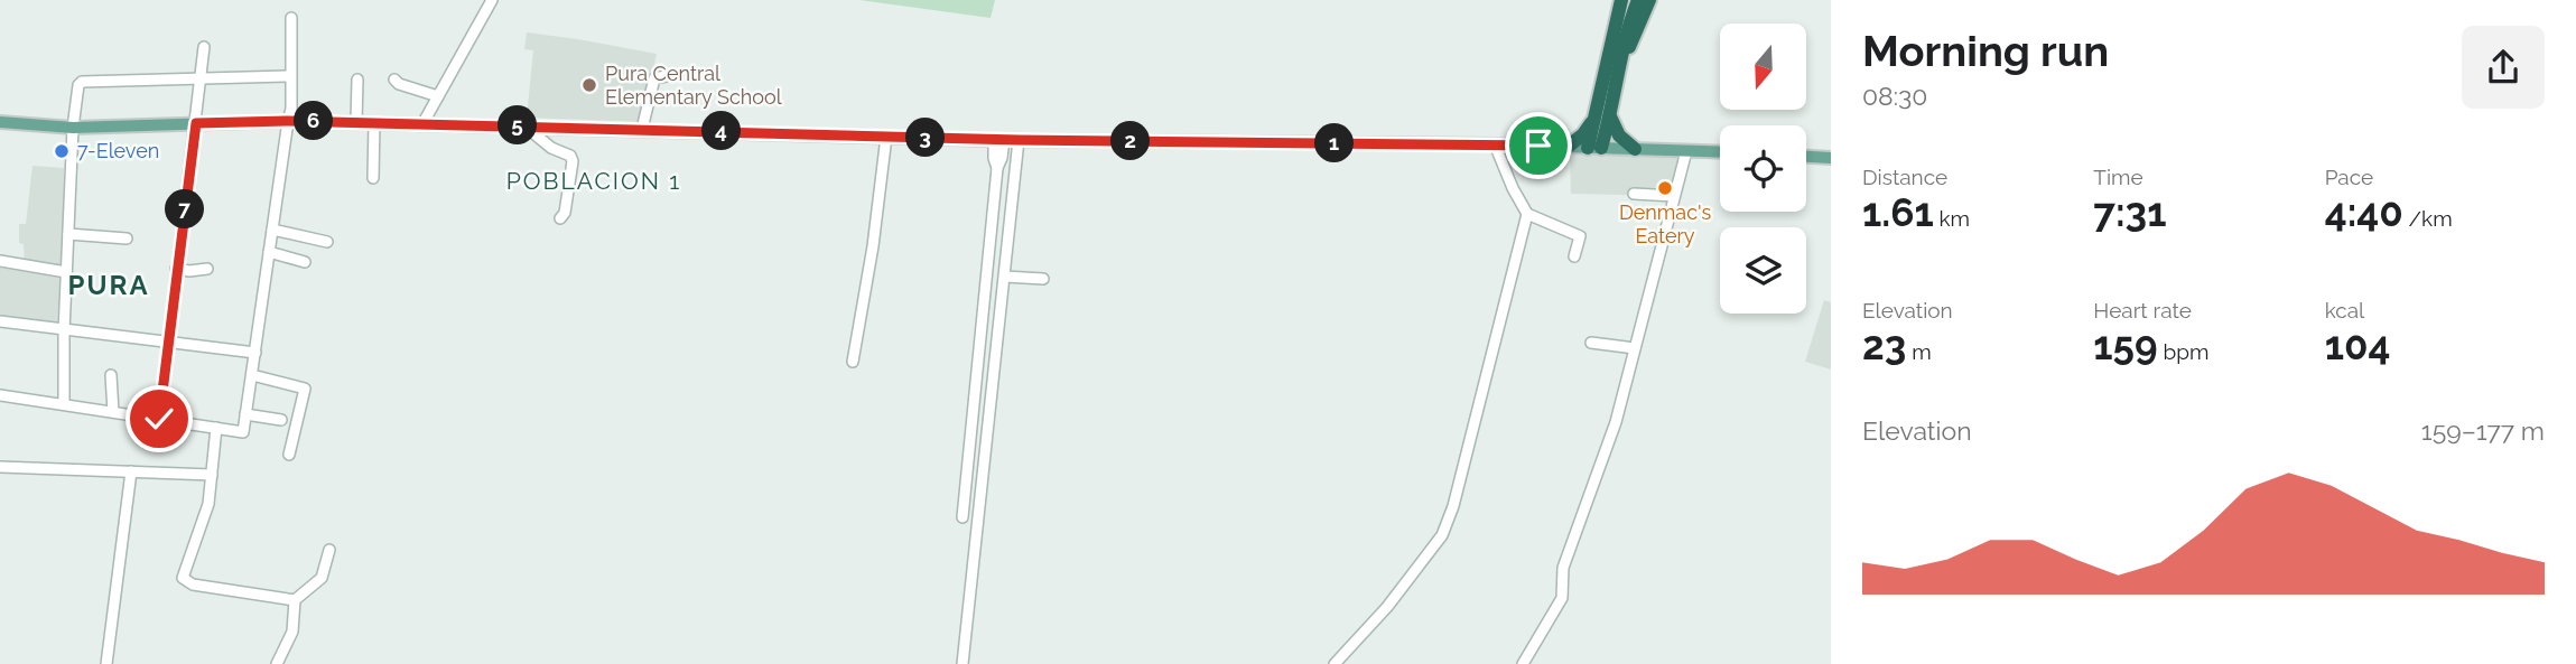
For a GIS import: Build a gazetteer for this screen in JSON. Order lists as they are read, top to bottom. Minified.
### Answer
{"districts":["POBLACION 1","PURA"],"places":["Pura Central Elementary School","7-Eleven","Denmac's Eatery"],"north":"bottom","page":{"heading":["Morning run","08:30"],"pins":["6","5","4","3","2","1","7"],"stats":[["Distance","1.61 km"],["Time","7:31"],["Pace","4:40 /km"],["Elevation","23 m"],["Heart rate","159 bpm"],["kcal","104"]],"chart":["Elevation","159–177 m"]}}
